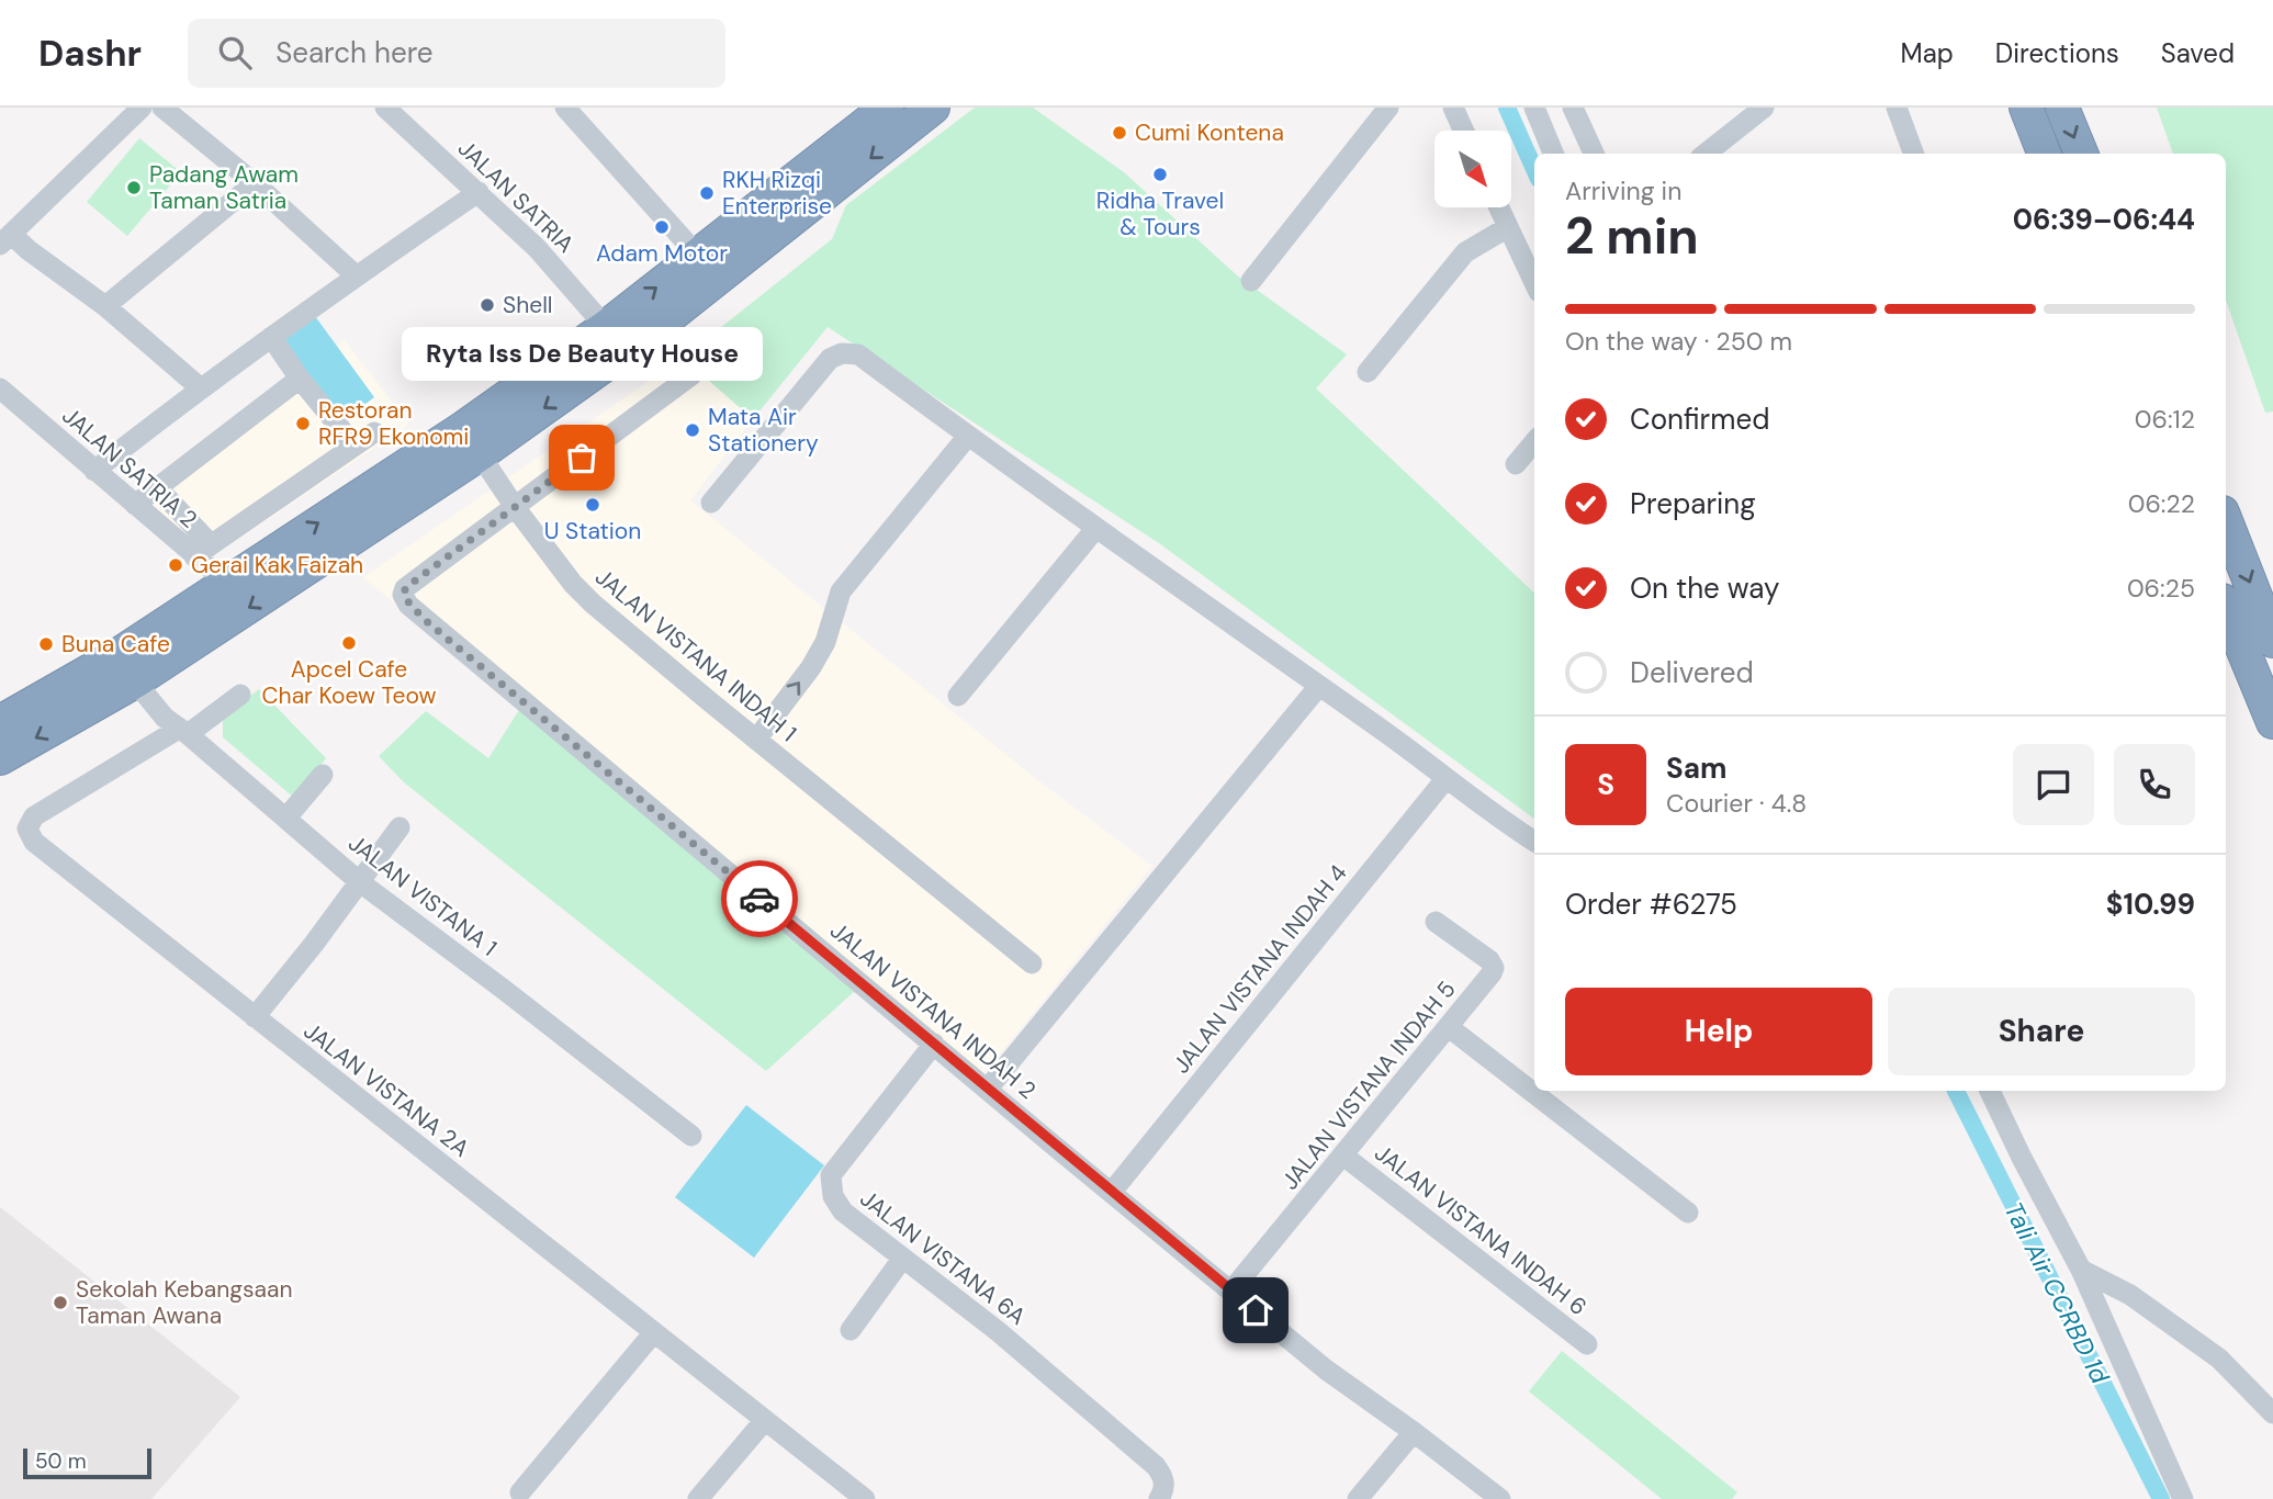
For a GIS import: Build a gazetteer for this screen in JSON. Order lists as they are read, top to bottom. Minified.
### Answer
{"streets":{"street":["JALAN SATRIA","JALAN SATRIA 2","JALAN VISTANA INDAH 1","JALAN VISTANA 1","JALAN VISTANA INDAH 4","JALAN VISTANA INDAH 2","JALAN VISTANA INDAH 5","JALAN VISTANA 2A","JALAN VISTANA INDAH 6","JALAN VISTANA 6A"]},"crossings":[["JALAN VISTANA INDAH 1","JALAN VISTANA INDAH 2"],["JALAN VISTANA 1","JALAN VISTANA 2A"],["JALAN VISTANA INDAH 4","JALAN VISTANA INDAH 2"],["JALAN VISTANA INDAH 2","JALAN VISTANA INDAH 5"],["JALAN VISTANA INDAH 2","JALAN VISTANA 6A"],["JALAN VISTANA INDAH 5","JALAN VISTANA INDAH 6"]],"water":["Tali Air CCRBD 1d"],"places":["Cumi Kontena","Ridha Travel & Tours","Padang Awam Taman Satria","RKH Rizqi Enterprise","Adam Motor","Shell","Restoran RFR9 Ekonomi","Mata Air Stationery","Ryta Iss De Beauty House","U Station","Gerai Kak Faizah","Apcel Cafe Char Koew Teow","Buna Cafe","Sekolah Kebangsaan Taman Awana"],"scale_bar":"50 m","north":"bottom right","page":{"header":"Dashr","search":"Search here","nav":["Map","Directions","Saved"],"heading":["2 min","Arriving in","06:39–06:44"],"panel":["Sam","Courier · 4.8","Order #6275","$10.99"],"bar":"On the way · 250 m","bubble":"Ryta Iss De Beauty House","list":[["Confirmed","06:12"],["Preparing","06:22"],["On the way","06:25"],"Delivered"],"round":"S","buttons":["Help","Share"],"scale":"50 m"}}
